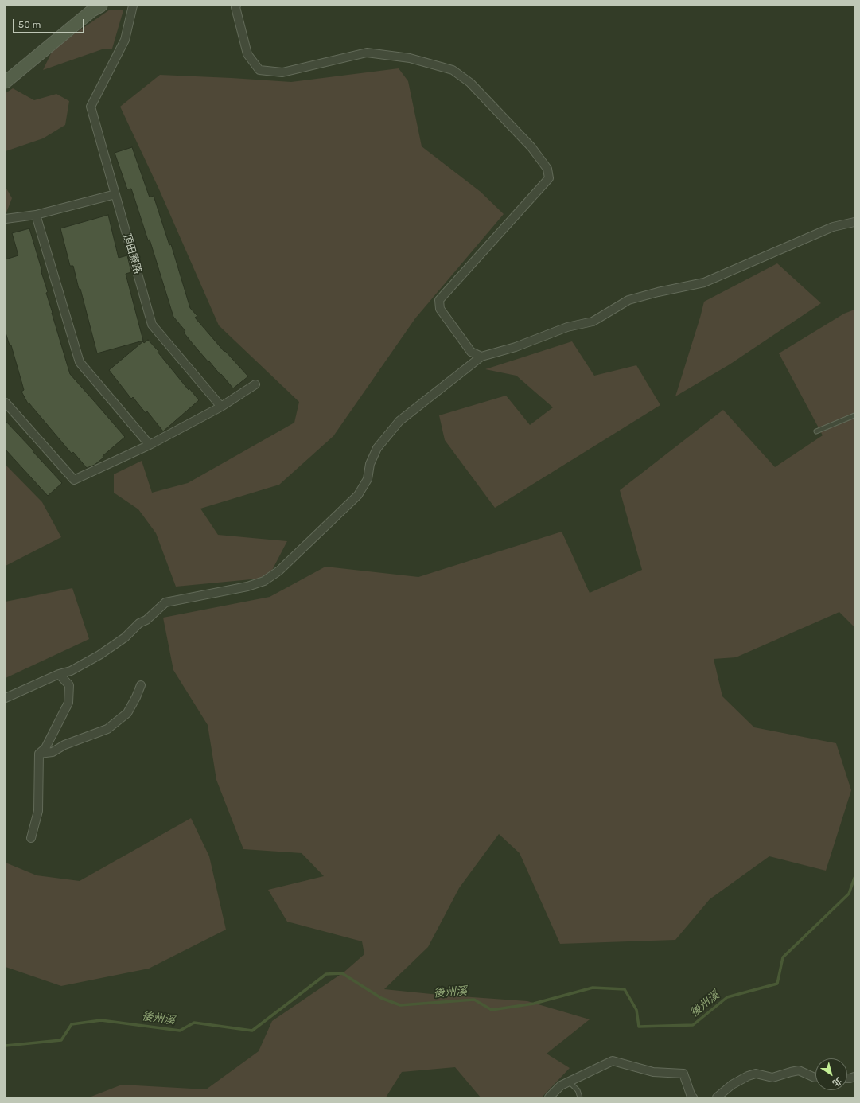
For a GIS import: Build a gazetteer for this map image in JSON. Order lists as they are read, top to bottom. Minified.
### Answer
{"streets":{"street":["頂田寮路"]},"water":["後州溪"],"scale_bar":"50 m","north":"bottom right"}
